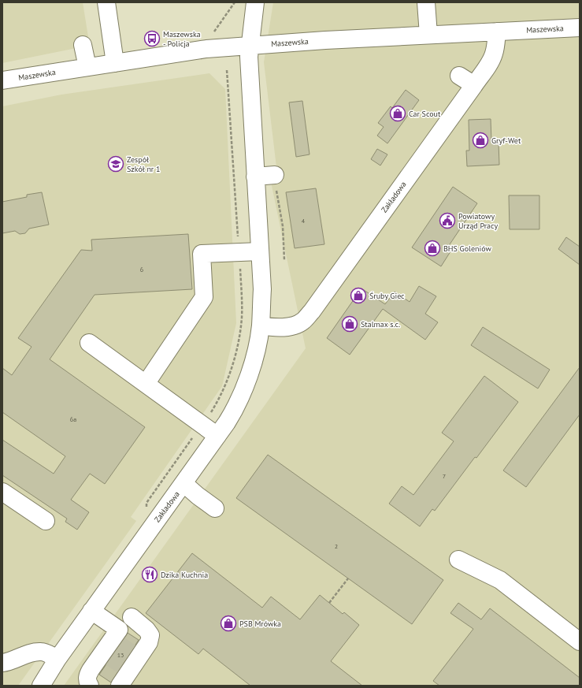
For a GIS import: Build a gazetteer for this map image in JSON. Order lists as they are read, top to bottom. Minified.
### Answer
{"streets":{"street":["Maszewska","Zakładowa"]},"crossings":[["Maszewska","Zakładowa"]],"places":{"bus stop":["Maszewska - Policja"],"shop":["Car Scout","Gryf-Wet","BHS Goleniów","Śruby Giec","Stalmax s.c.","PSB Mrówka"],"school or university":["Zespół Szkół nr 1"],"public building":["Powiatowy Urząd Pracy"],"restaurant":["Dzika Kuchnia"]},"house_numbers":["4","6","6a","7","2","13"]}
